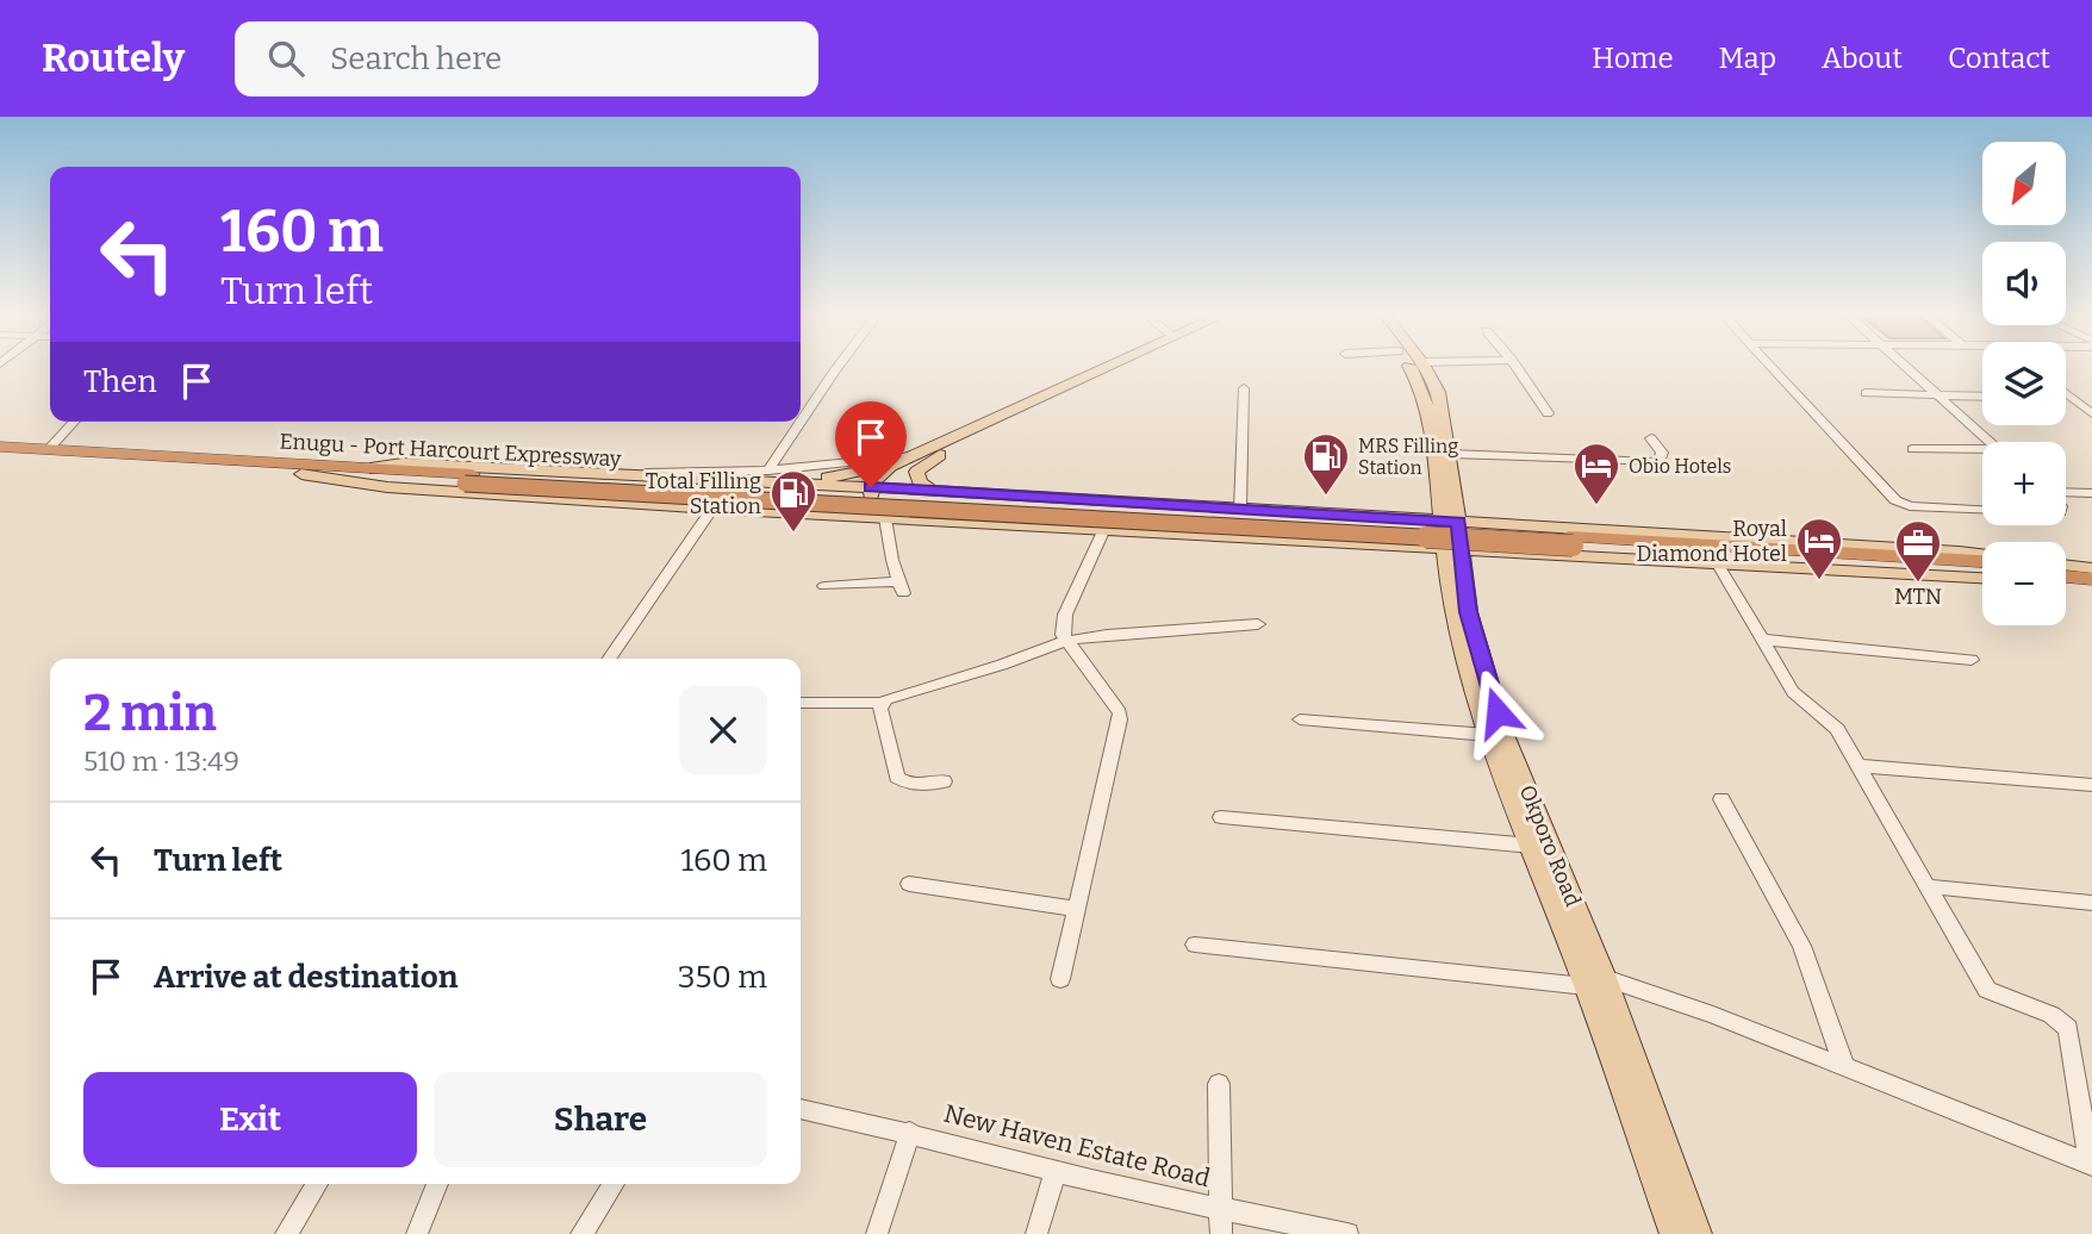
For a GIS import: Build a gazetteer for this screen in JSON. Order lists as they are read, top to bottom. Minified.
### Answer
{"streets":{"highway":["Enugu - Port Harcourt Expressway"],"main road":["Okporo Road"],"street":["New Haven Estate Road"]},"places":{"fuel station":["MRS Filling Station","Total Filling Station"],"hotel":["Obio Hotels","Royal Diamond Hotel"],"office":["MTN"]},"north":"bottom left","page":{"header":"Routely","search":"Search here","nav":["Home","Map","About","Contact"],"map_buttons":["+","−"],"turn":["160 m","Turn left"],"then":"Then","heading":["2 min","510 m · 13:49"],"list":[{"name":"Turn left","value":"160 m"},{"name":"Arrive at destination","value":"350 m"}],"buttons":["Exit","Share"]}}
